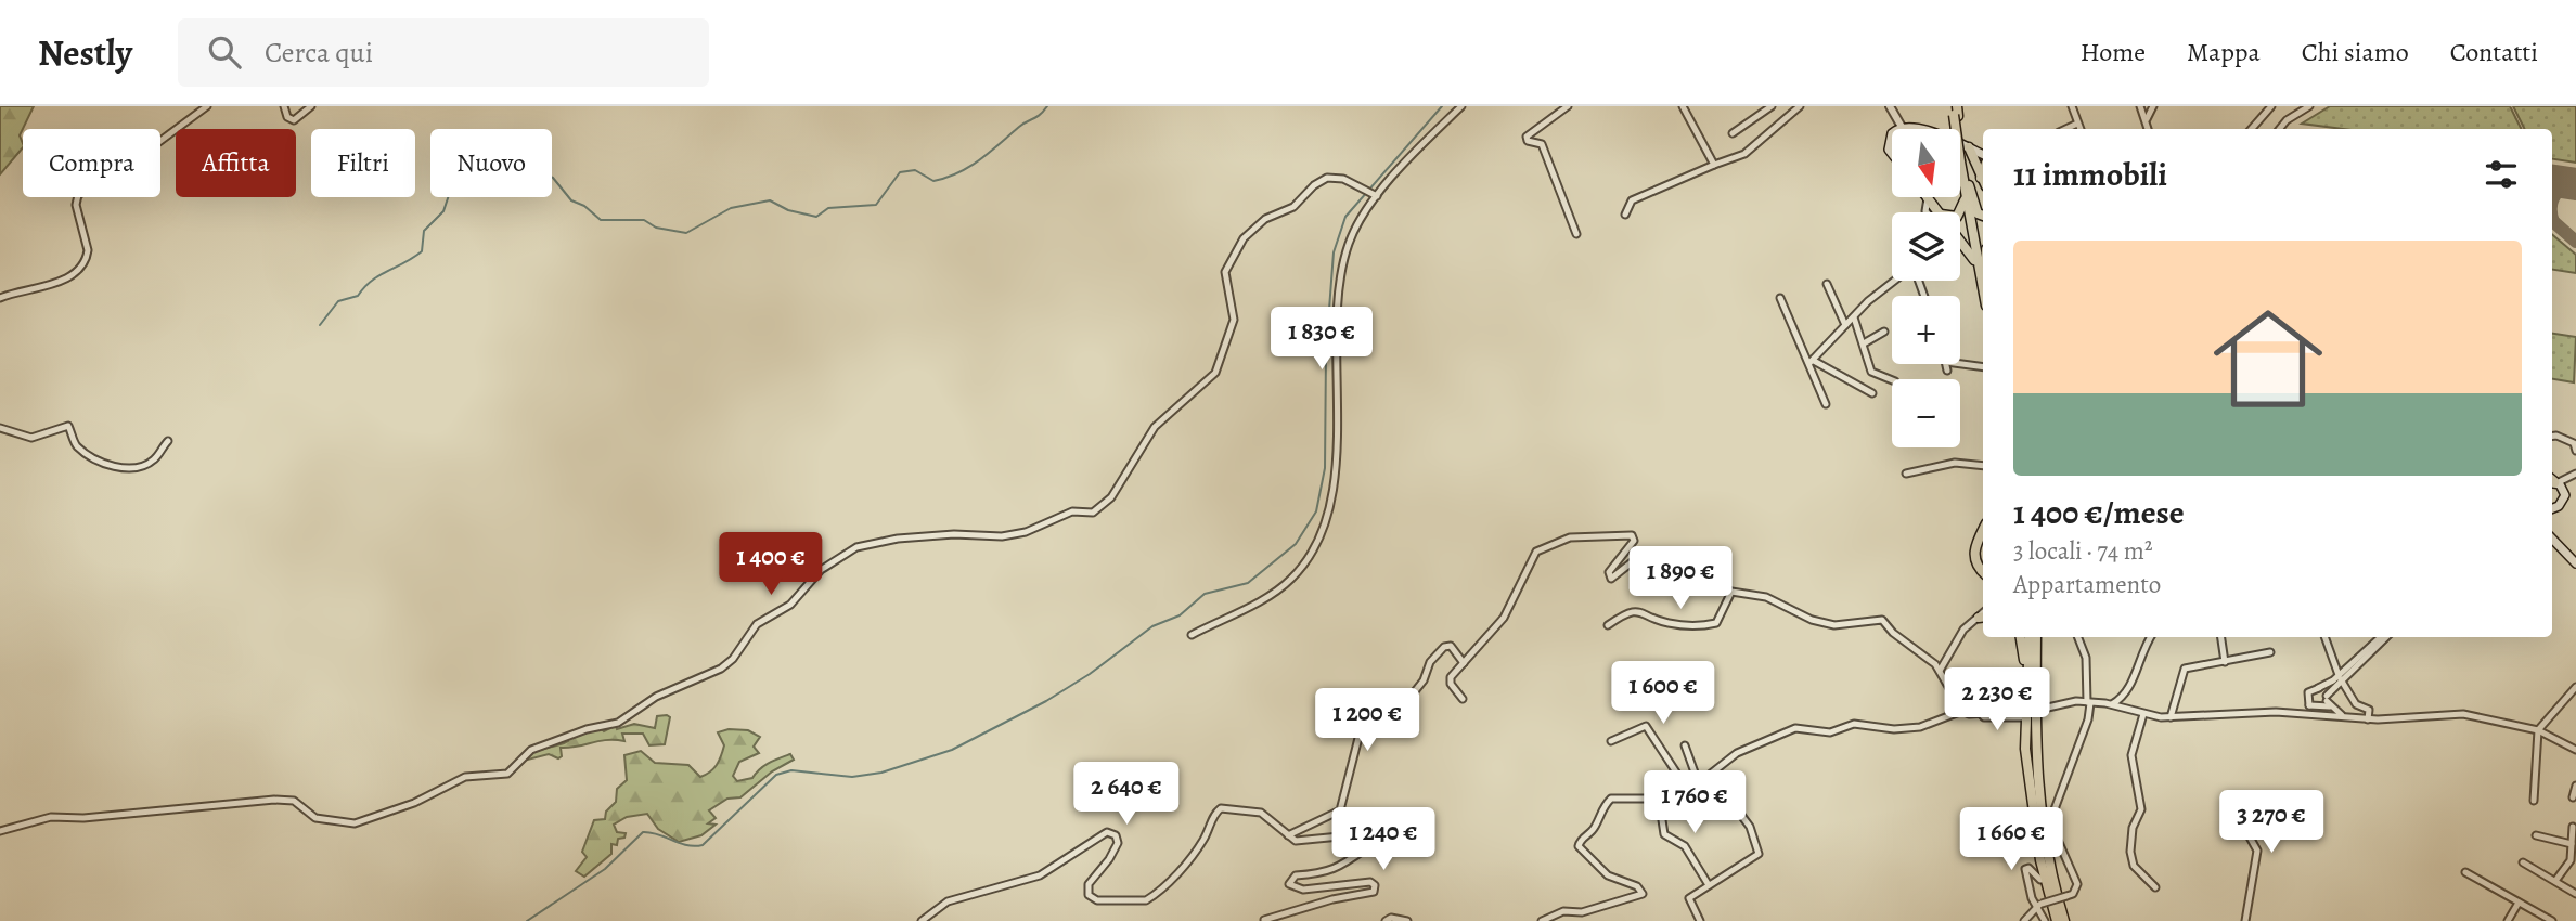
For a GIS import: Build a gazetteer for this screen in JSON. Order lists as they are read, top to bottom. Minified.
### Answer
{"north":"bottom","page":{"header":"Nestly","search":"Cerca qui","nav":["Home","Mappa","Chi siamo","Contatti"],"map_buttons":["+","−"],"chip":["Compra","Affitta","Filtri","Nuovo"],"heading":"11 immobili","list":[{"name":"1 400 €/mese","note":"3 locali · 74 m² · Appartamento"}],"price":["1 830 €","1 400 €","1 890 €","1 600 €","2 230 €","1 200 €","2 640 €","1 760 €","3 270 €","1 240 €","1 660 €"]}}
